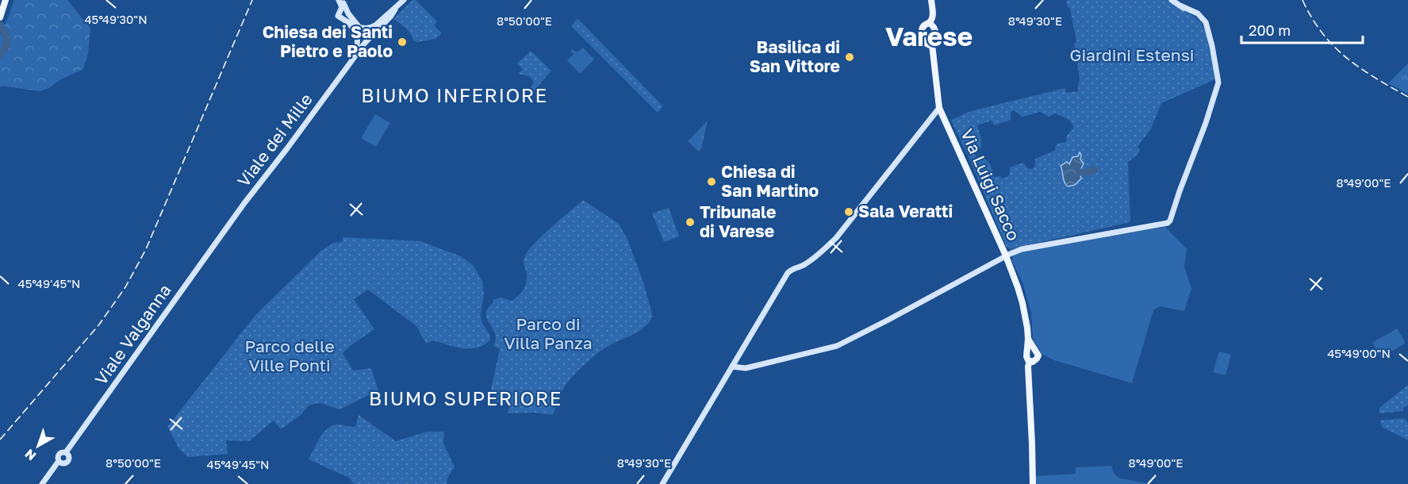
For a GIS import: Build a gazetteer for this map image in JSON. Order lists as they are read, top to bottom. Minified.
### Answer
{"streets":{"main road":["Viale dei Mille","Via Luigi Sacco","Viale Valganna"]},"crossings":[["Viale dei Mille","Viale Valganna"]],"districts":["Varese","BIUMO INFERIORE","BIUMO SUPERIORE"],"parks":["Giardini Estensi","Parco di Villa Panza","Parco delle Ville Ponti"],"places":["Chiesa dei Santi Pietro e Paolo","Basilica di San Vittore","Chiesa di San Martino","Sala Veratti","Tribunale di Varese"],"scale_bar":"200 m","north":"bottom left","coordinates":["45°49'30\"N","8°50'00\"E","8°49'30\"E","8°49'00\"E","45°49'45\"N","45°49'00\"N"]}
